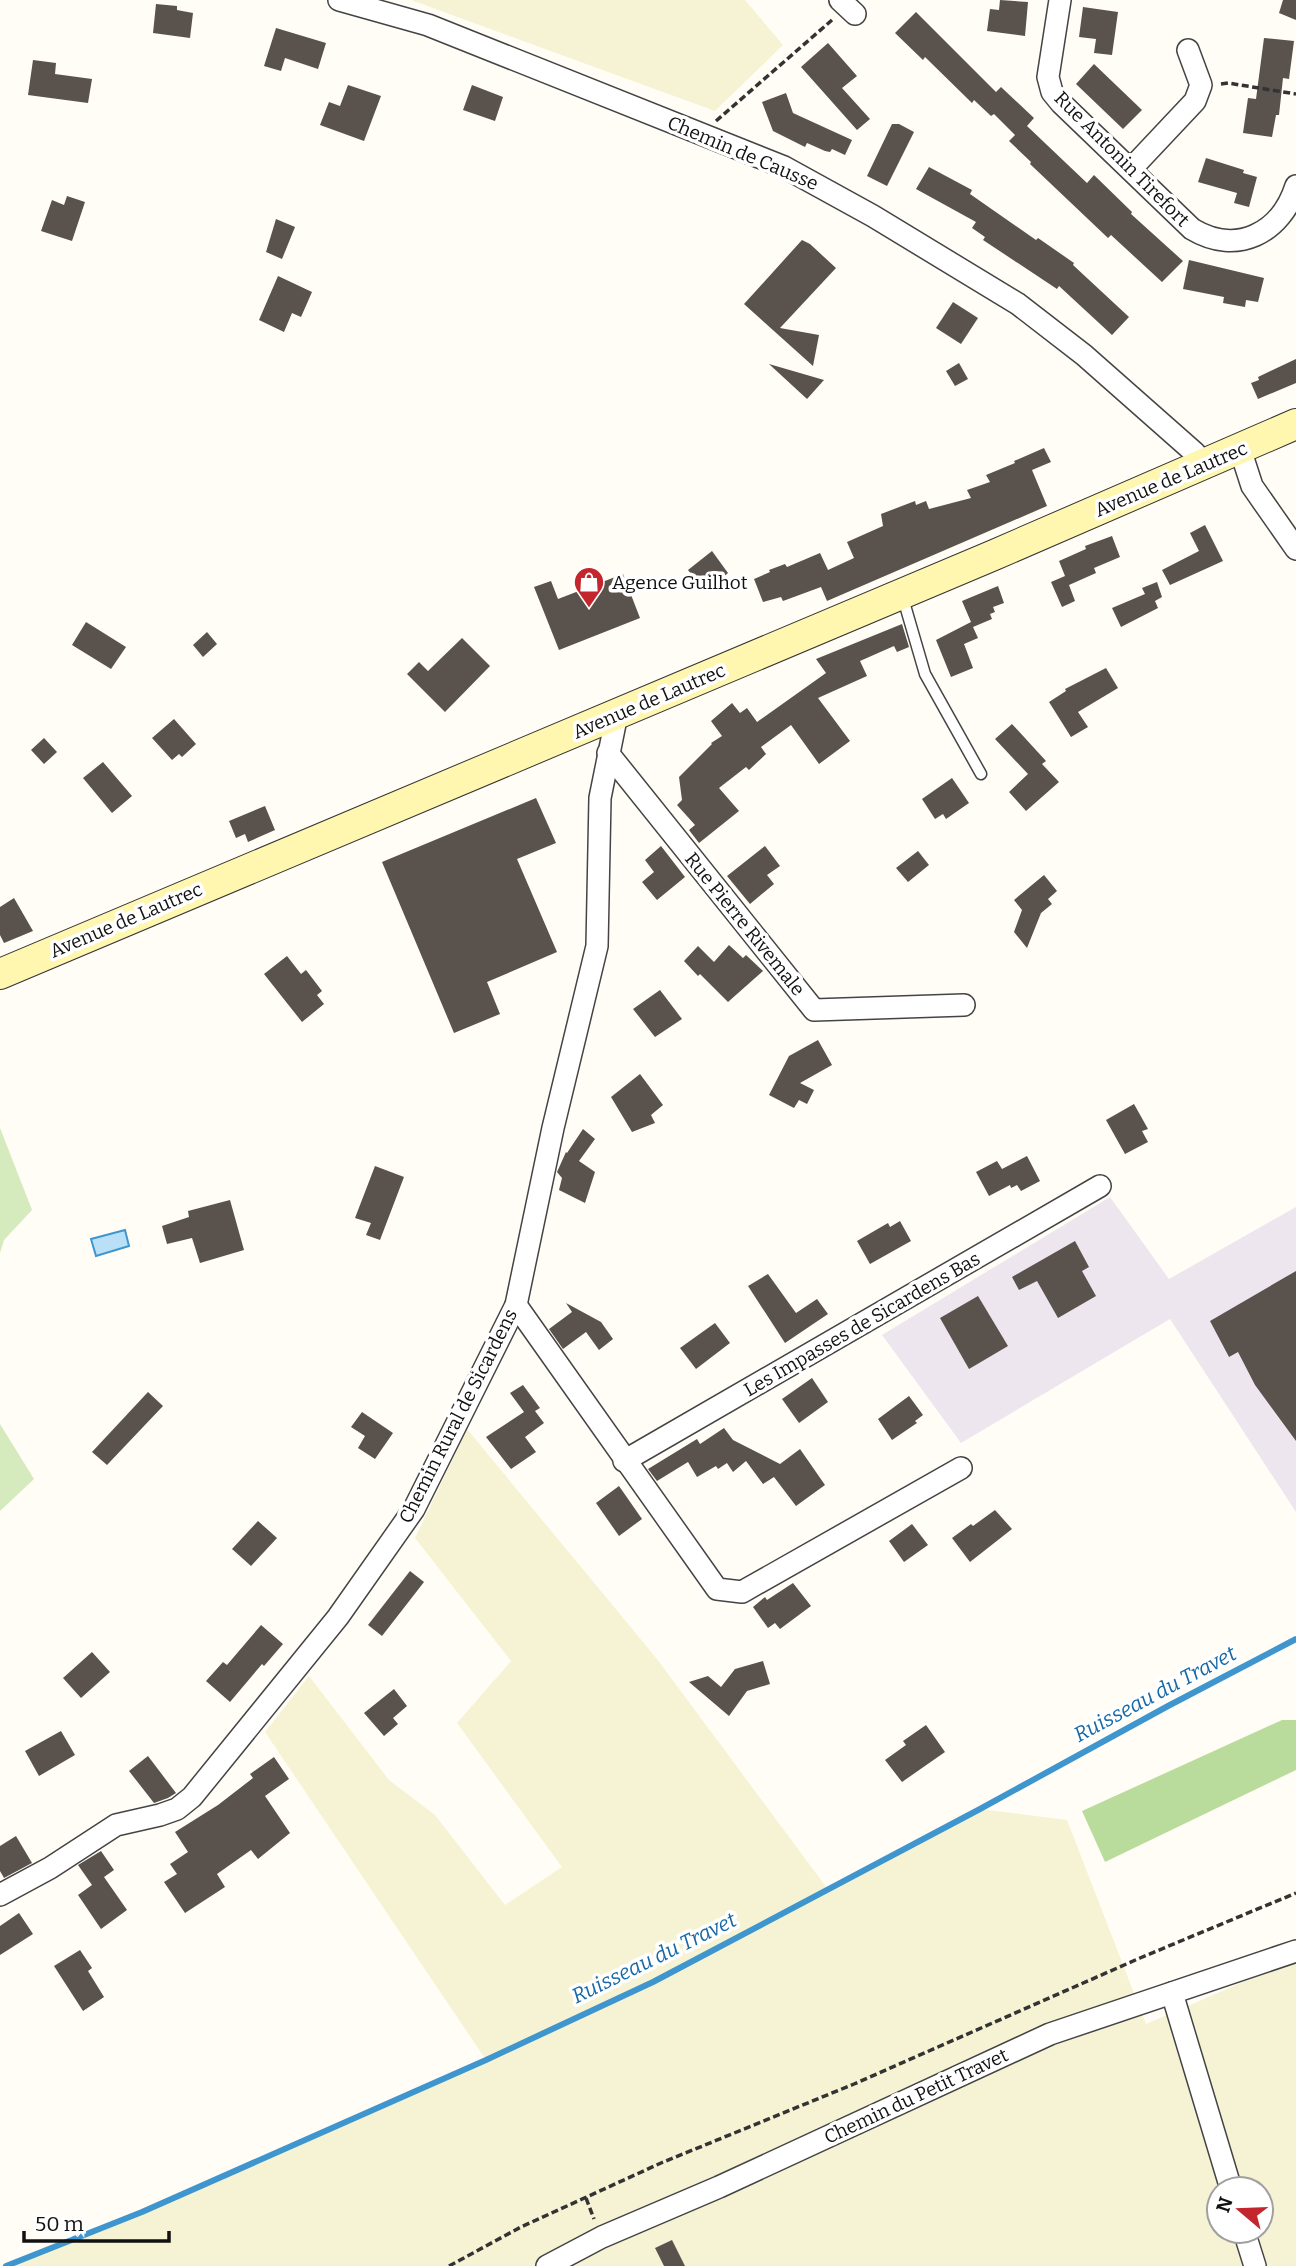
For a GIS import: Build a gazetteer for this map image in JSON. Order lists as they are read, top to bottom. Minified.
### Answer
{"streets":{"main road":["Avenue de Lautrec"],"street":["Chemin de Causse","Rue Antonin Tirefort","Rue Pierre Rivemale","Les Impasses de Sicardens Bas","Chemin Rural de Sicardens","Chemin du Petit Travet"]},"crossings":[["Chemin de Causse","Avenue de Lautrec"],["Avenue de Lautrec","Chemin Rural de Sicardens"],["Rue Pierre Rivemale","Chemin Rural de Sicardens"]],"water":["Ruisseau du Travet"],"places":{"shop":["Agence Guilhot"]},"scale_bar":"50 m","north":"left"}
